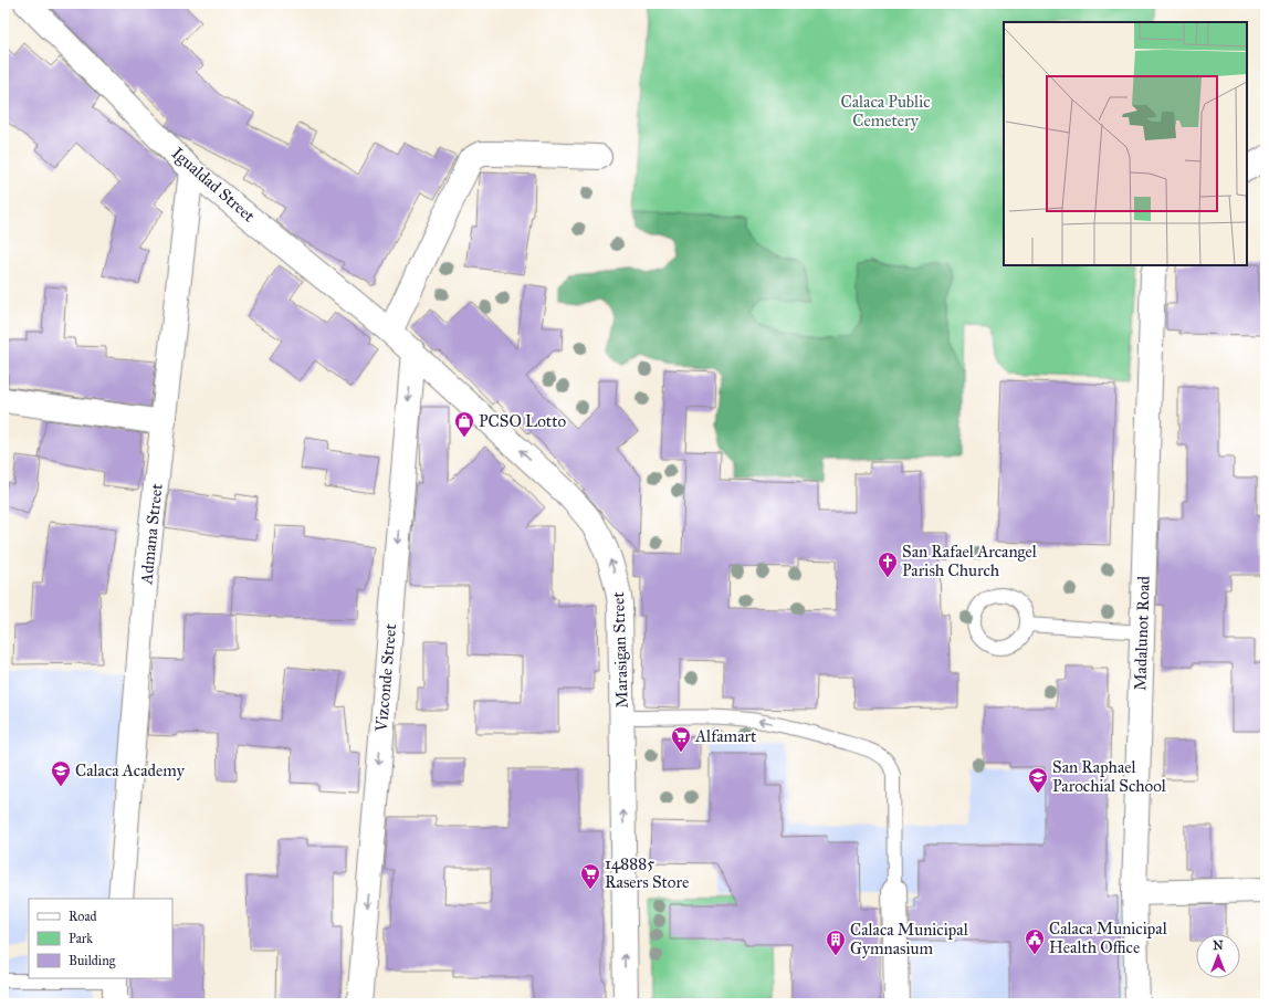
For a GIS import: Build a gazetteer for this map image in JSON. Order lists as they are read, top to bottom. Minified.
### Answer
{"streets":{"street":["Igualdad Street","Admana Street","Madalunot Road","Marasigan Street","Vizconde Street"]},"crossings":[["Igualdad Street","Admana Street"],["Igualdad Street","Marasigan Street"],["Igualdad Street","Vizconde Street"],["Marasigan Street","Vizconde Street"]],"one_way":["Marasigan Street","Vizconde Street"],"parks":["Calaca Public Cemetery"],"places":{"shop":["PCSO Lotto"],"church":["San Rafael Arcangel Parish Church"],"supermarket":["Alfamart","148885 Rasers Store"],"school or university":["Calaca Academy","San Raphael Parochial School"],"public building":["Calaca Municipal Health Office"],"building":["Calaca Municipal Gymnasium"]},"legend":["Road","Park","Building"],"north":"top"}
